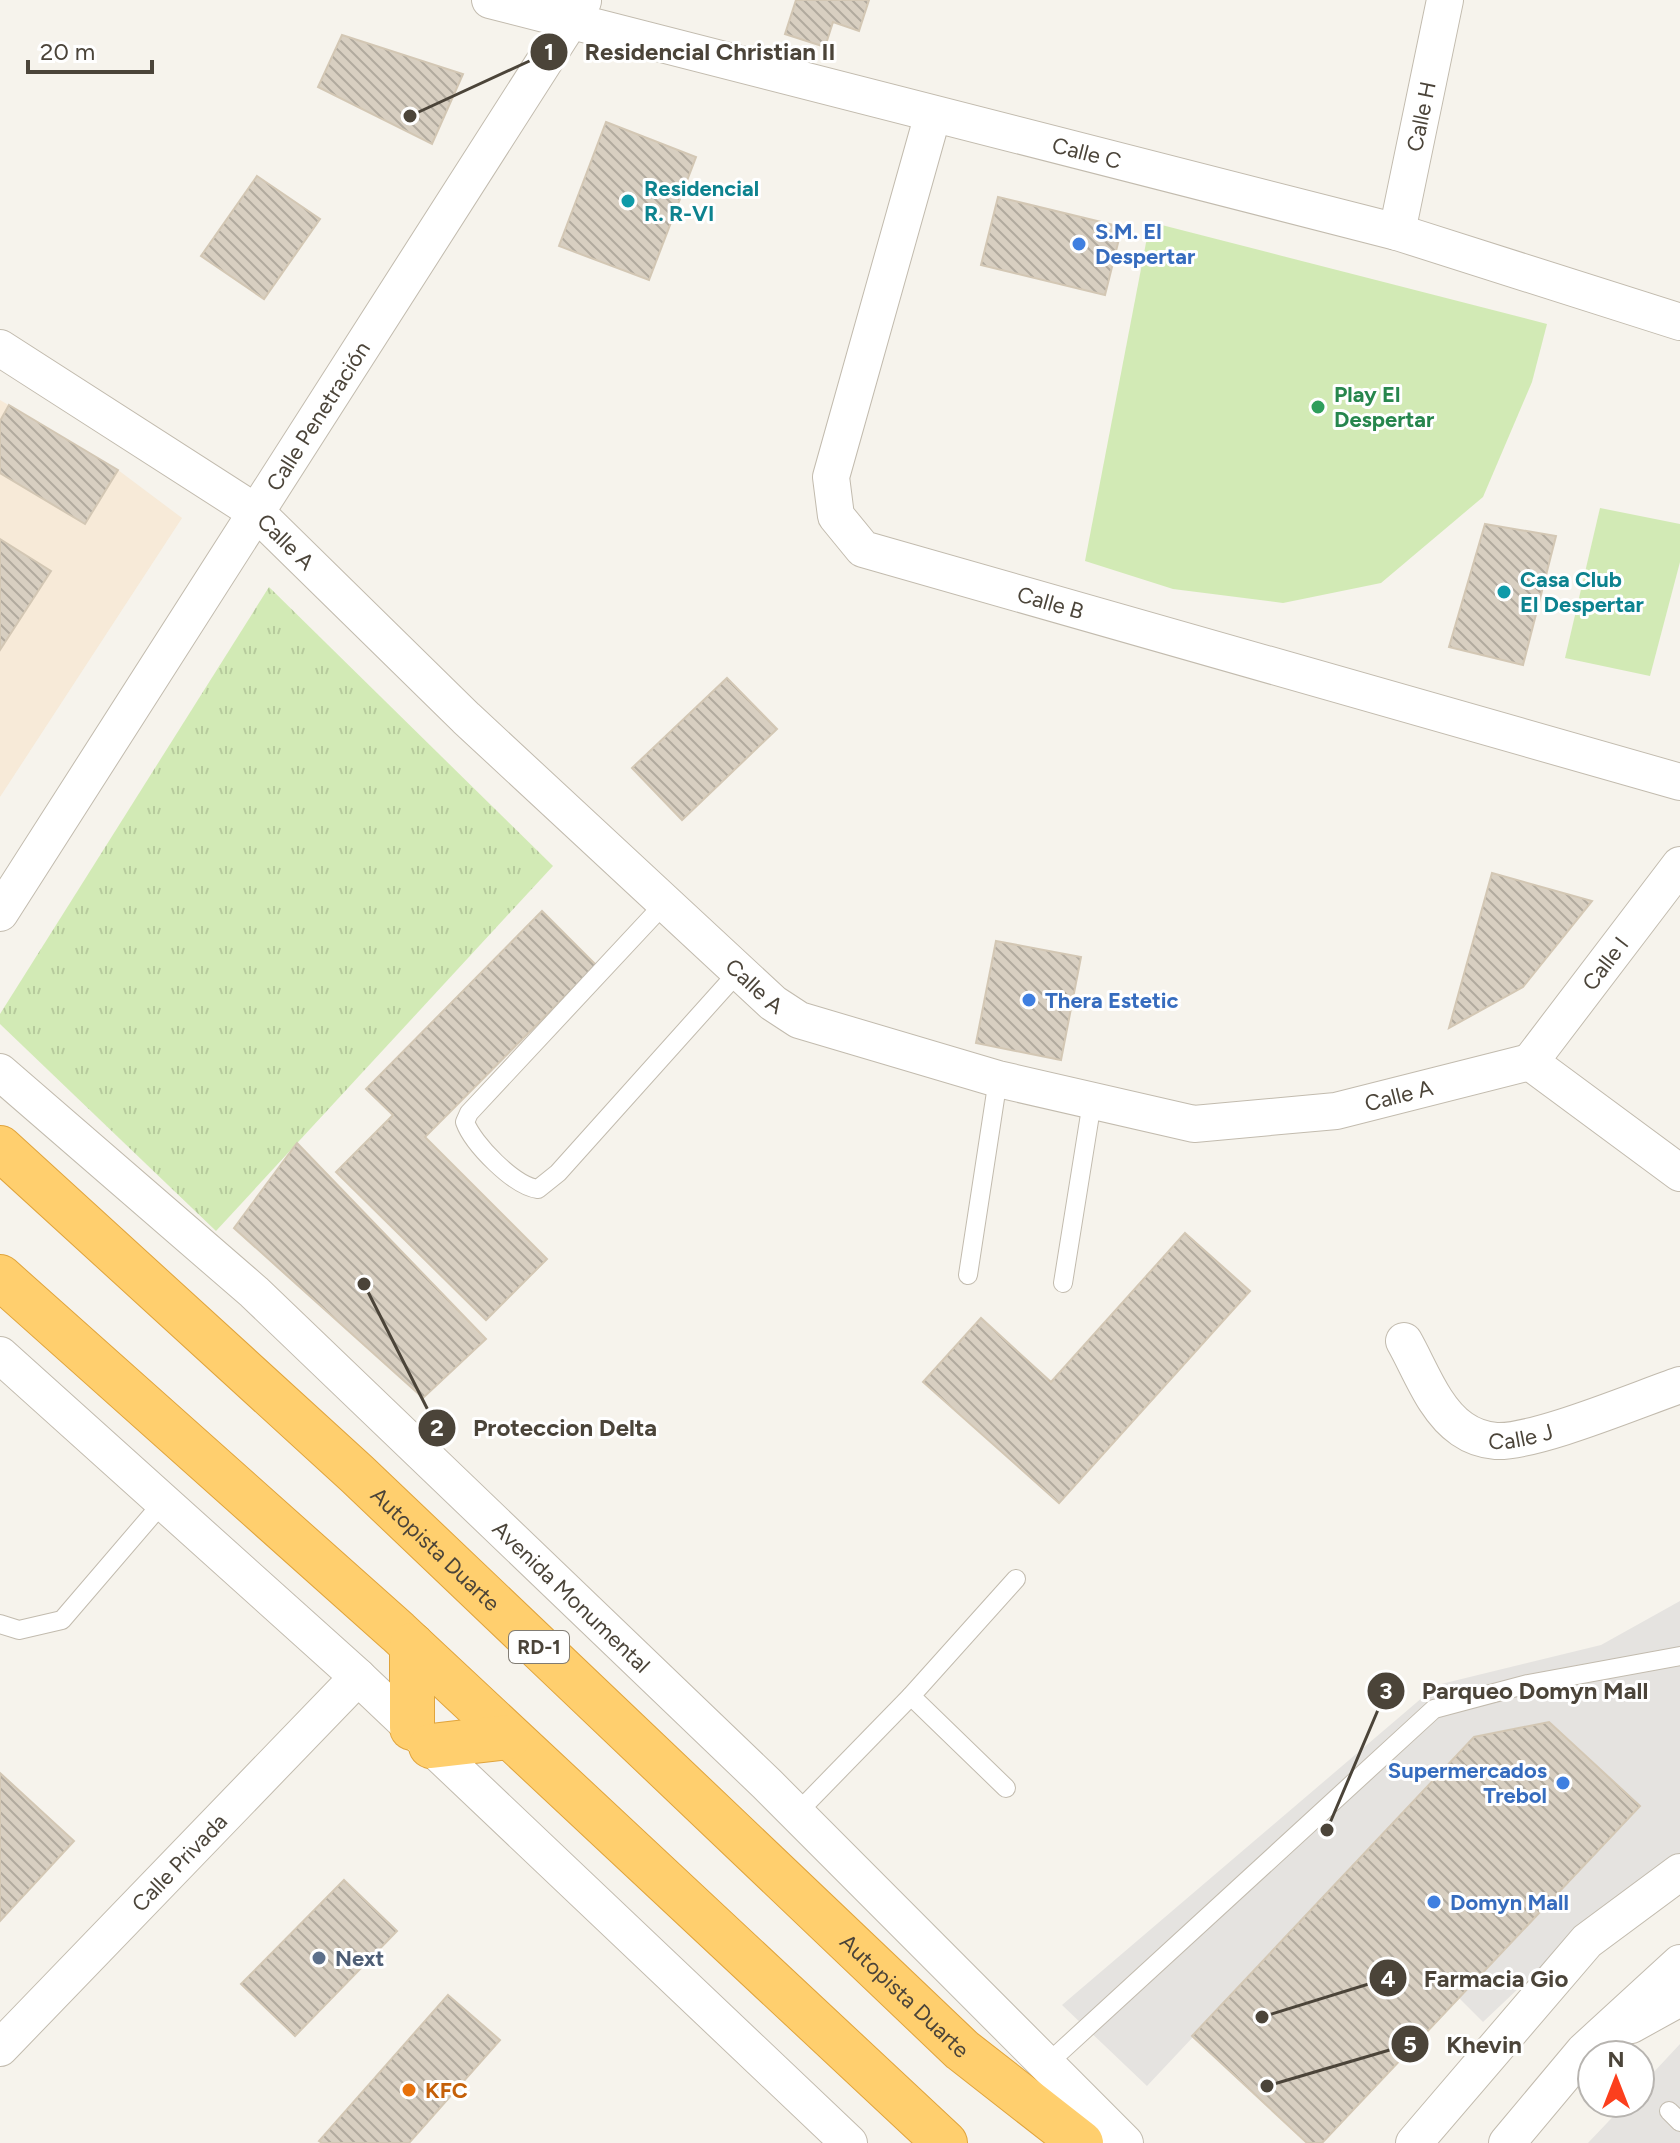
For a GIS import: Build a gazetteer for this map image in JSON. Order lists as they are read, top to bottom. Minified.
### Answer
{"streets":{"highway":["Autopista Duarte","RD-1"],"street":["Calle H","Calle C","Calle Penetración","Calle A","Calle B","Calle I","Calle J","Avenida Monumental","Calle Privada"]},"crossings":[["Calle H","Calle C"],["Calle C","Calle Penetración"],["Calle C","Calle B"],["Calle Penetración","Calle A"],["Calle A","Calle I"]],"places":["Residencial Christian II","Residencial R. R-VI","S.M. El Despertar","Play El Despertar","Casa Club El Despertar","Thera Estetic","Proteccion Delta","Supermercados Trebol","Parqueo Domyn Mall","Domyn Mall","Next","Farmacia Gio","Khevin","KFC"],"scale_bar":"20 m","north":"top"}
